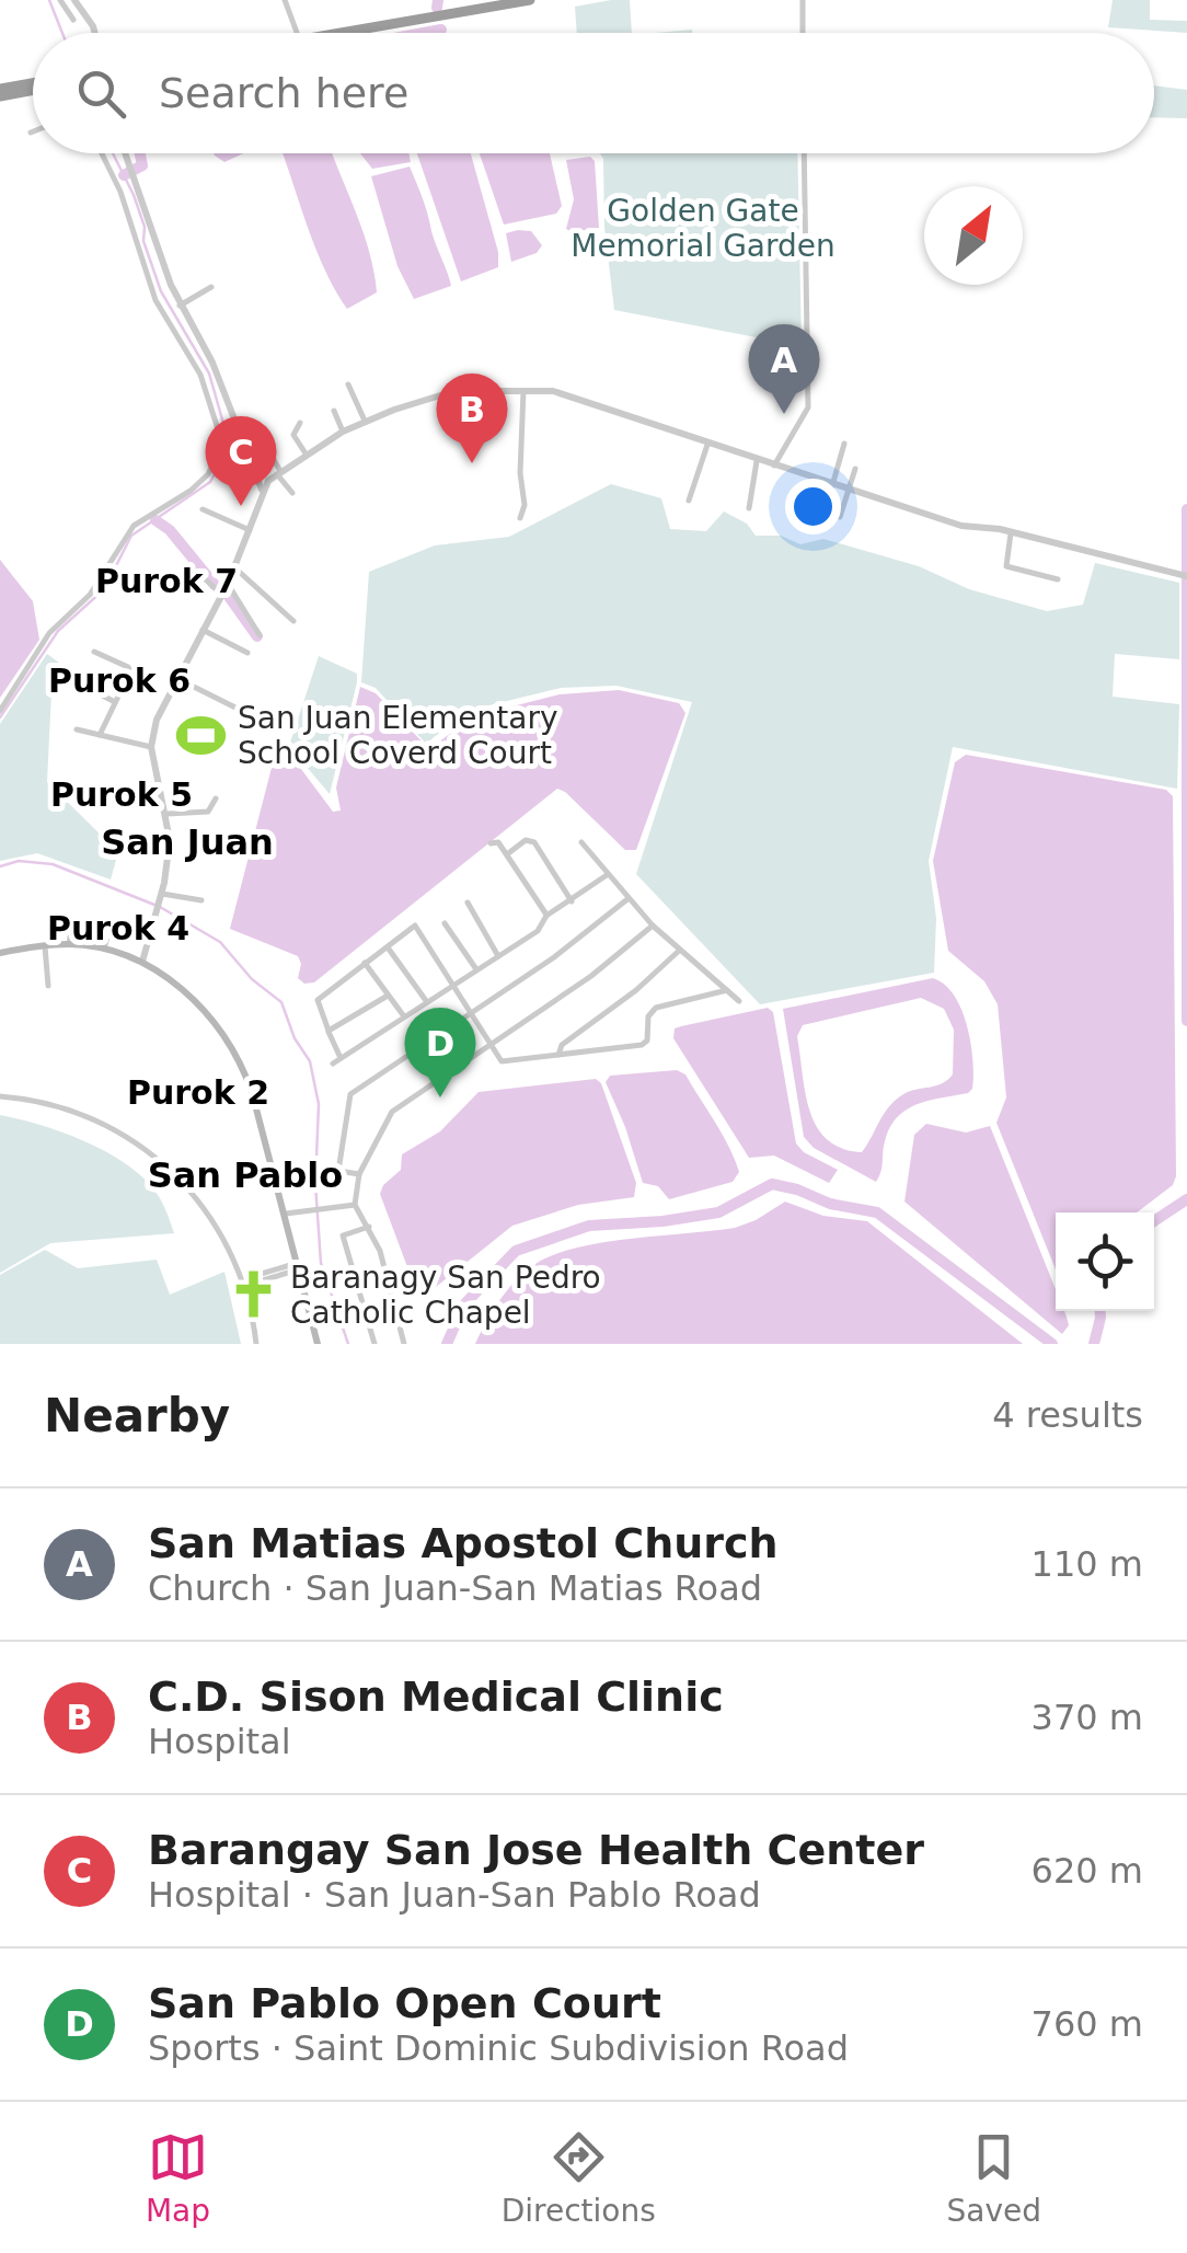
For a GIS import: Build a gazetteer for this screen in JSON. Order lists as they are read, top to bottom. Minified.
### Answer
{"districts":["Purok 7","Purok 6","Purok 5","San Juan","Purok 4","Purok 2","San Pablo"],"parks":["Golden Gate Memorial Garden"],"places":{"sports":["San Juan Elementary School Coverd Court"],"church":["Baranagy San Pedro Catholic Chapel"]},"north":"top right","page":{"search":"Search here","pins":["A","B","C","D"],"heading":["Nearby","4 results"],"list":[{"mark":"A","name":"San Matias Apostol Church","note":"Church · San Juan-San Matias Road","value":"110 m"},{"mark":"B","name":"C.D. Sison Medical Clinic","note":"Hospital","value":"370 m"},{"mark":"C","name":"Barangay San Jose Health Center","note":"Hospital · San Juan-San Pablo Road","value":"620 m"},{"mark":"D","name":"San Pablo Open Court","note":"Sports · Saint Dominic Subdivision Road","value":"760 m"}],"nav":["Map","Directions","Saved"]}}
